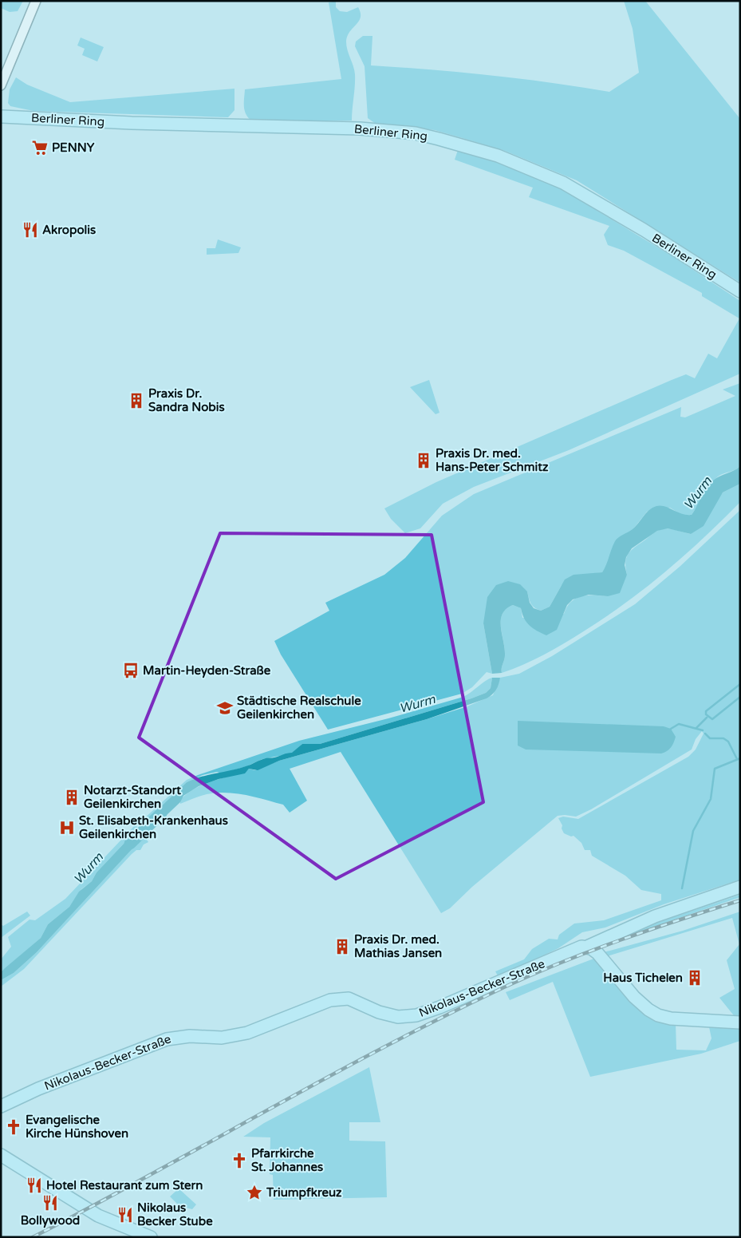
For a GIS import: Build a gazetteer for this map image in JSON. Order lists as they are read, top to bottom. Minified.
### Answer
{"streets":{"main road":["Berliner Ring","Nikolaus-Becker-Straße"]},"water":["Wurm"],"places":{"supermarket":["PENNY"],"restaurant":["Akropolis","Hotel Restaurant zum Stern","Bollywood","Nikolaus Becker Stube"],"building":["Praxis Dr. Sandra Nobis","Praxis Dr. med. Hans-Peter Schmitz","Notarzt-Standort Geilenkirchen","Praxis Dr. med. Mathias Jansen","Haus Tichelen"],"bus stop":["Martin-Heyden-Straße"],"school or university":["Städtische Realschule Geilenkirchen"],"hospital":["St. Elisabeth-Krankenhaus Geilenkirchen"],"church":["Evangelische Kirche Hünshoven","Pfarrkirche St. Johannes"],"place":["Triumpfkreuz"]}}
